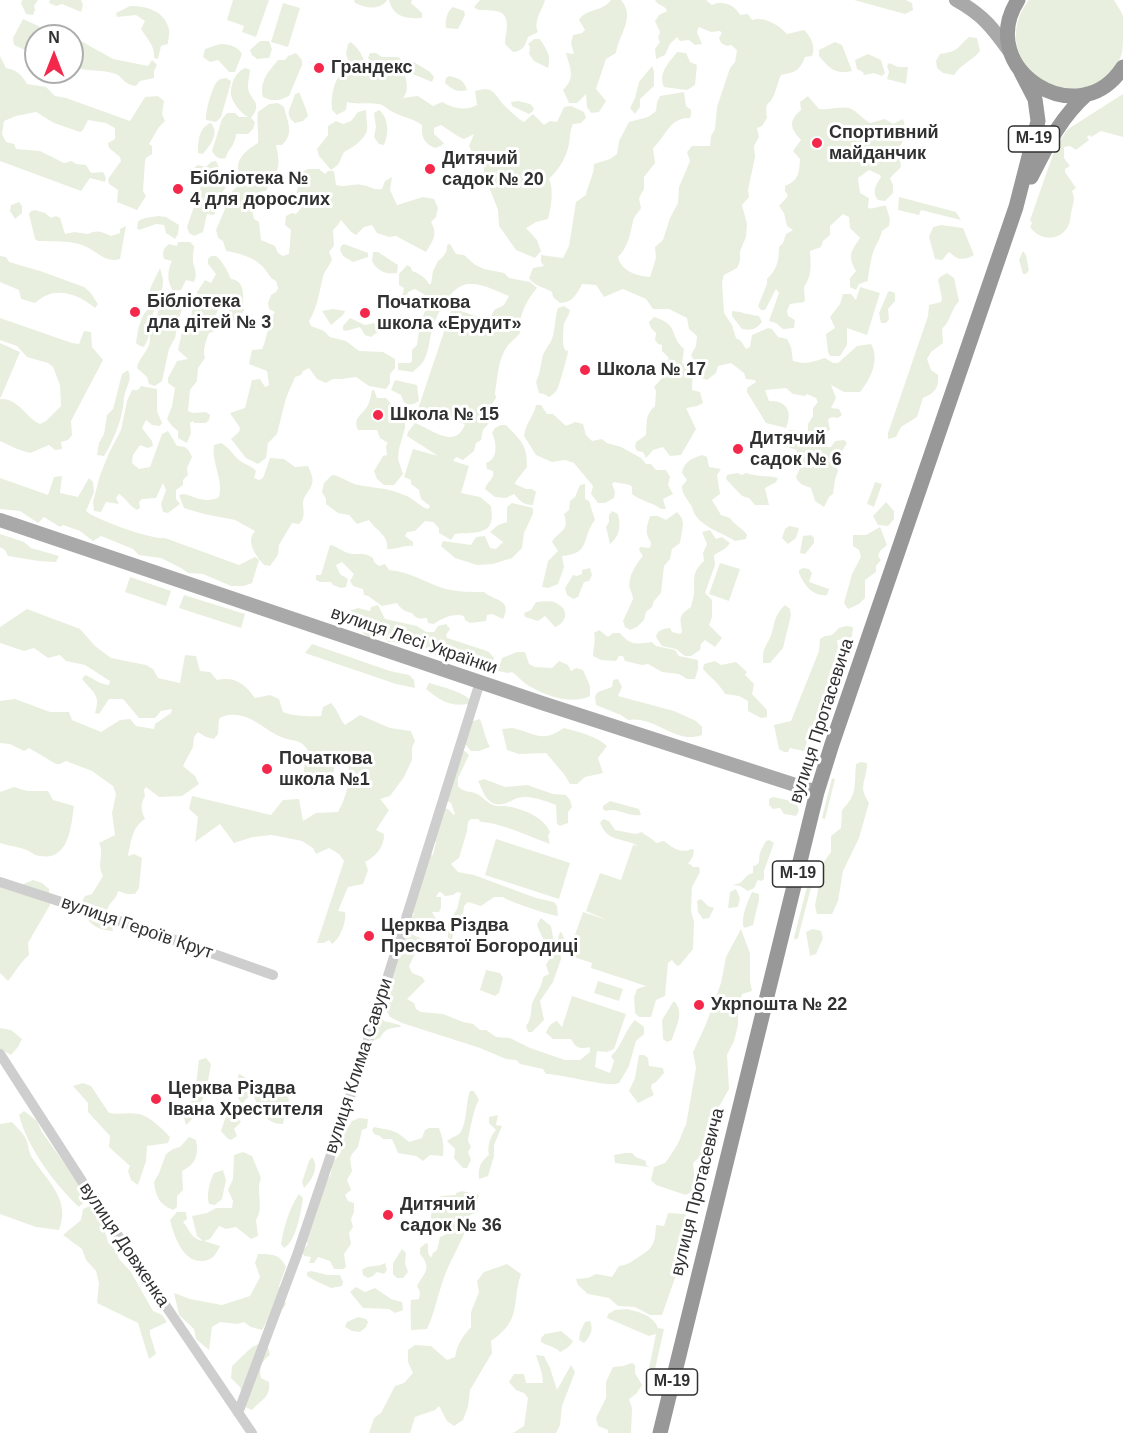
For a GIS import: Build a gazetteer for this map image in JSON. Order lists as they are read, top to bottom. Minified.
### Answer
{"streets":{"highway":["М-19","вулиця Протасевича"],"main road":["вулиця Лесі Українки"],"street":["вулиця Героїв Крут","вулиця Клима Савури","вулиця Довженка"]},"crossings":[["М-19","вулиця Протасевича"],["вулиця Лесі Українки","вулиця Протасевича"],["вулиця Лесі Українки","вулиця Клима Савури"],["вулиця Клима Савури","вулиця Довженка"]],"places":["Грандекс","Спортивний майданчик","Дитячий садок № 20","Бібліотека № 4 для дорослих","Бібліотека дла дітей № 3","Початкова школа «Ерудит»","Школа № 17","Школа № 15","Дитячий садок № 6","Початкова школа №1","Церква Різдва Пресвятої Богородиці","Укрпошта № 22","Церква Різдва Івана Хрестителя","Дитячий садок № 36"],"north":"top"}
